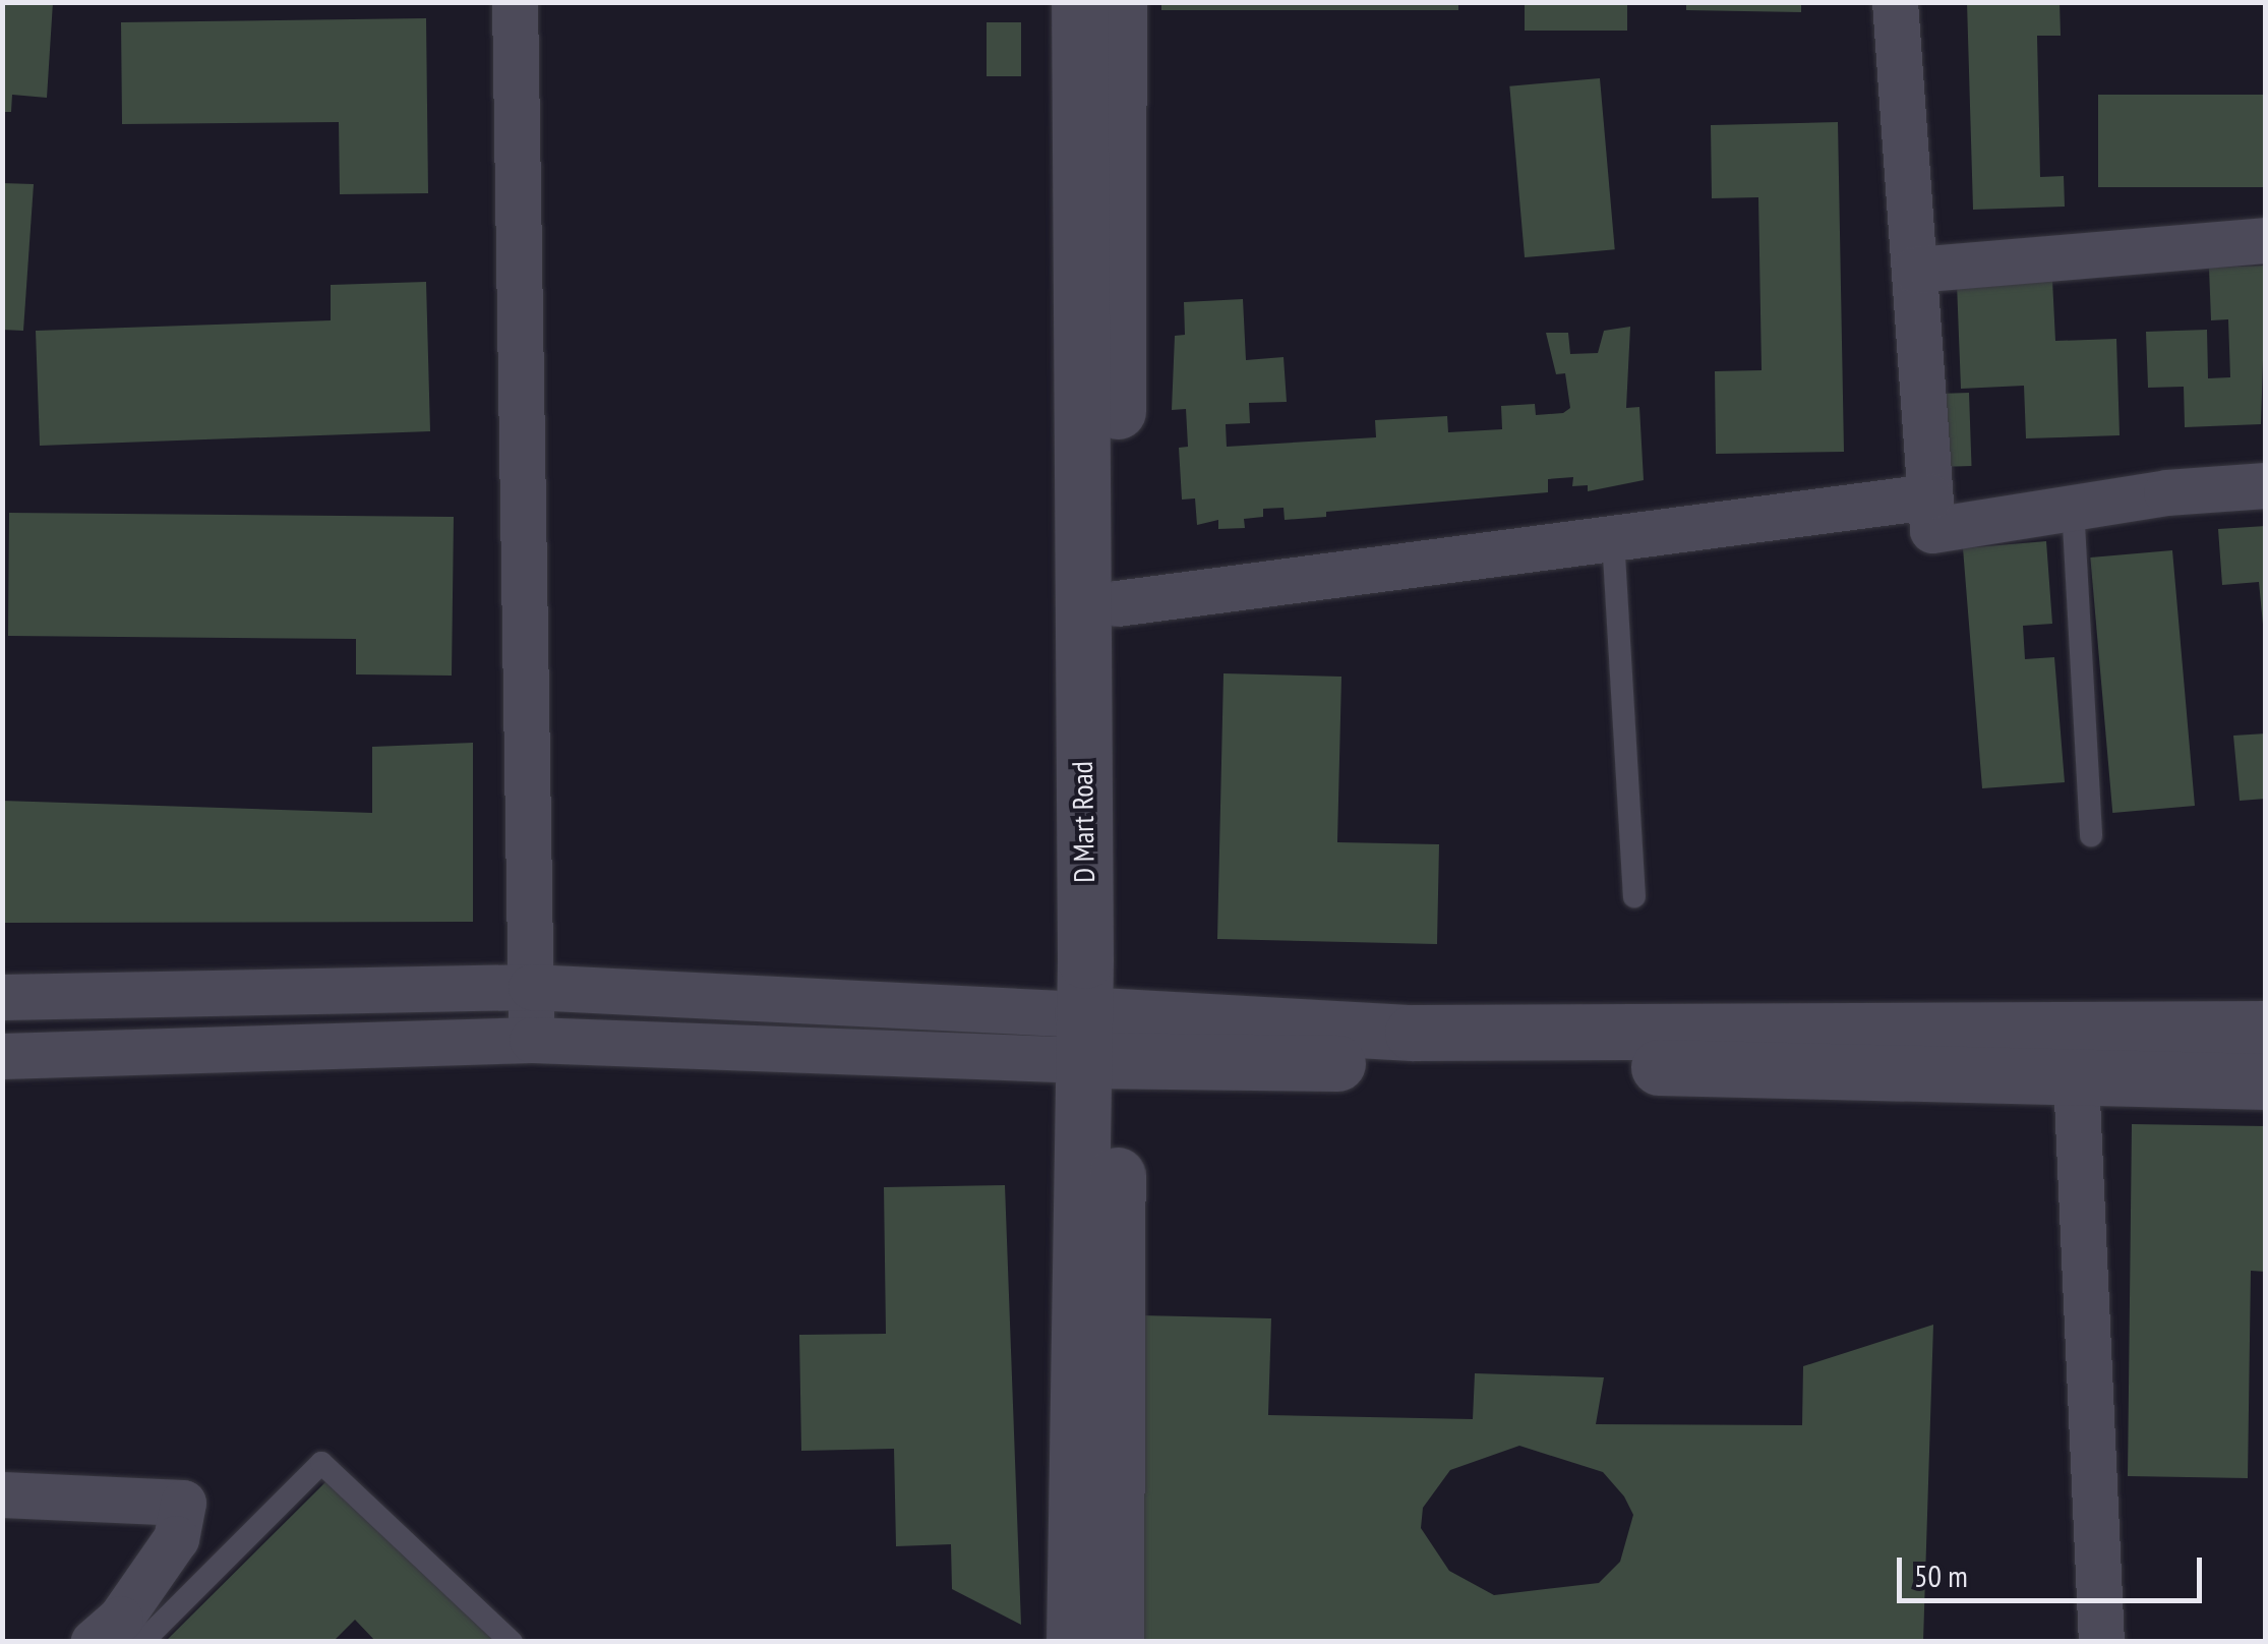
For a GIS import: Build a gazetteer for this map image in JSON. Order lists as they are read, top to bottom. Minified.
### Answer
{"streets":{"street":["D Mart Road"]},"scale_bar":"50 m"}
